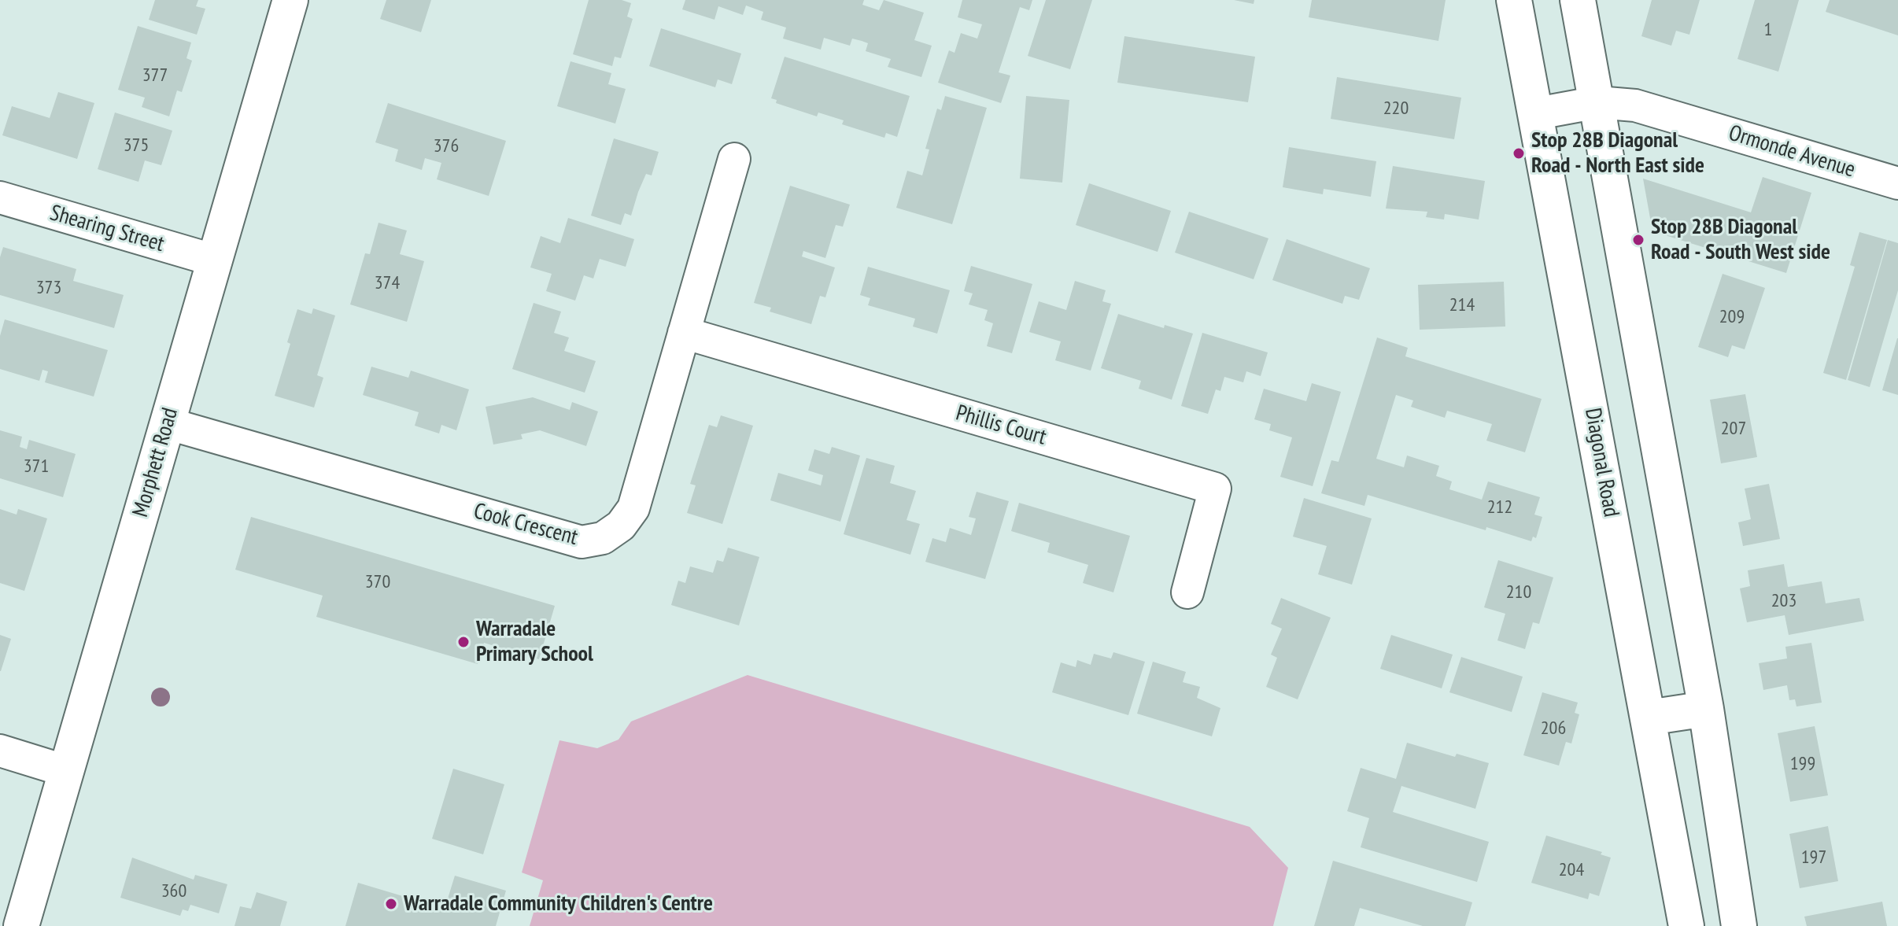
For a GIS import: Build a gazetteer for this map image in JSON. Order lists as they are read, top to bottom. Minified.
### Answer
{"streets":{"main road":["Morphett Road","Diagonal Road"],"street":["Ormonde Avenue","Shearing Street","Phillis Court","Cook Crescent"]},"crossings":[["Ormonde Avenue","Diagonal Road"],["Shearing Street","Morphett Road"],["Phillis Court","Cook Crescent"],["Morphett Road","Cook Crescent"]],"places":["Stop 28B Diagonal Road - North East side","Stop 28B Diagonal Road - South West side","Warradale Primary School","Warradale Community Children's Centre"],"house_numbers":["1","377","220","375","376","374","373","214","209","207","371","212","370","210","203","206","199","197","204","360"]}
